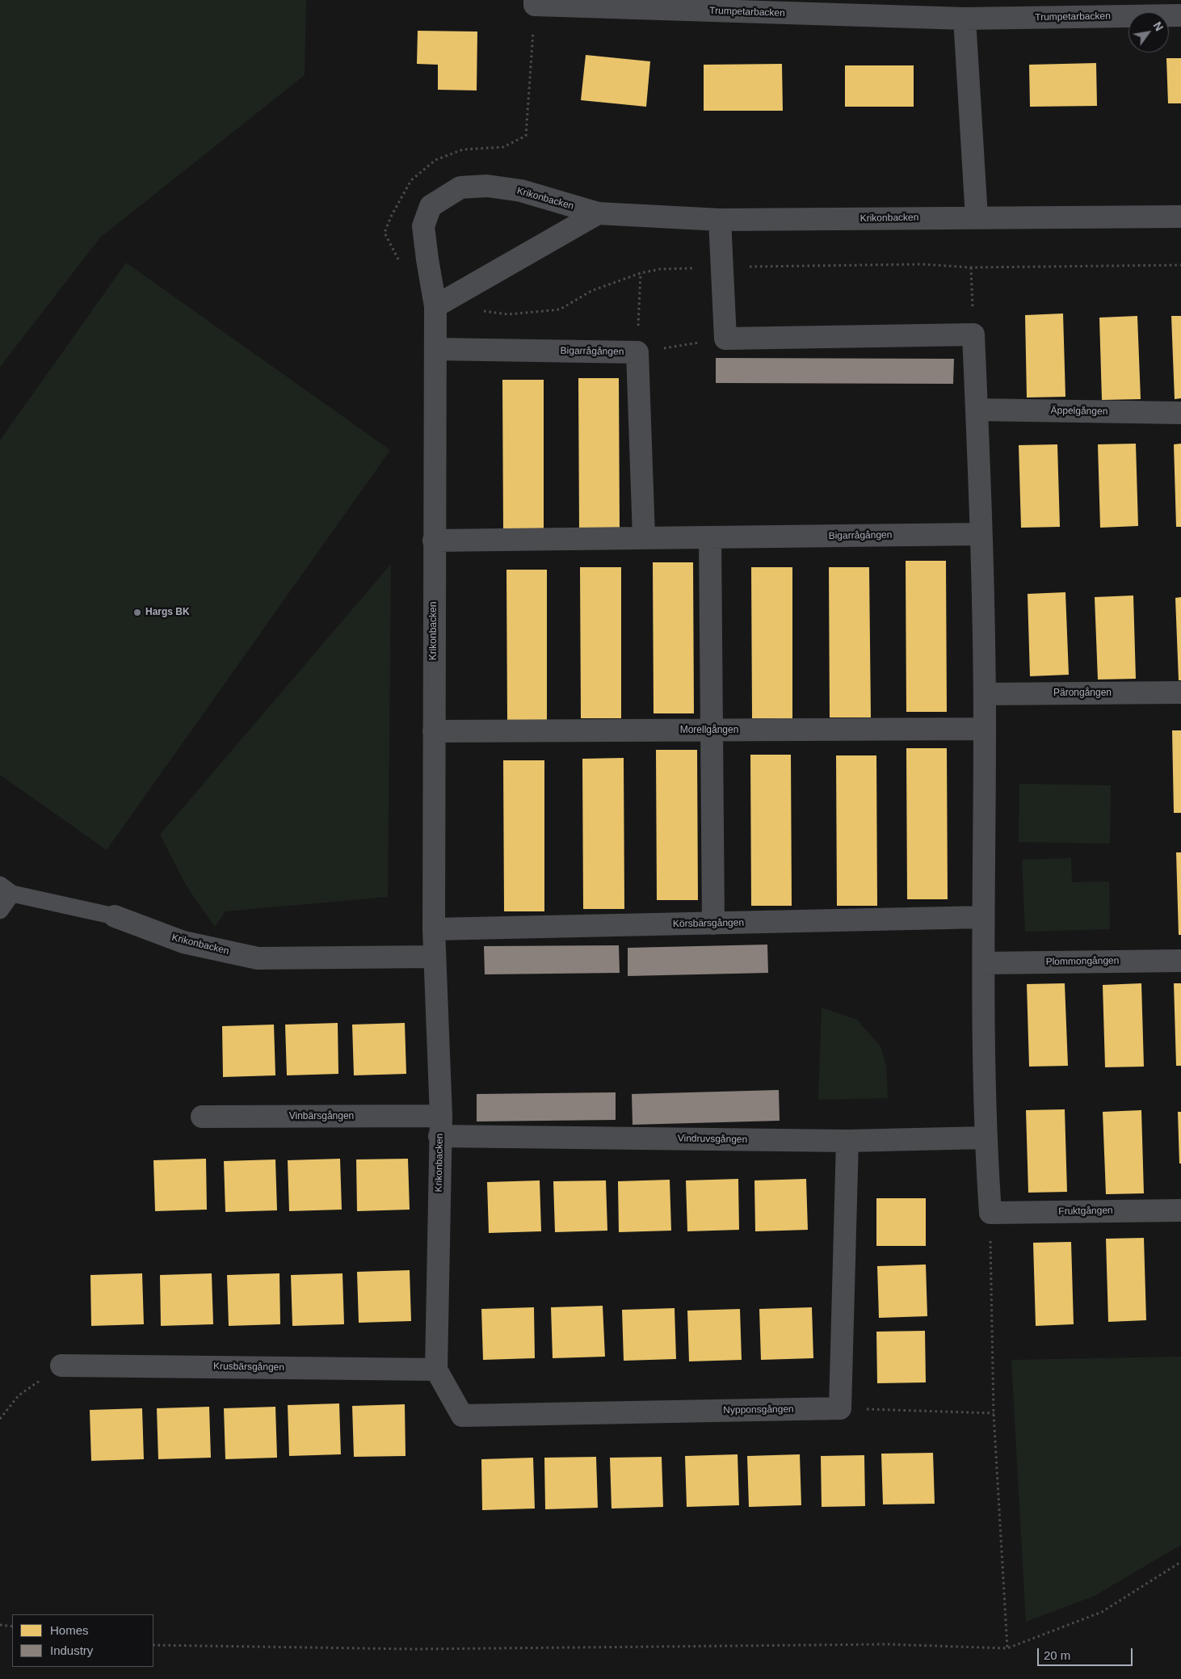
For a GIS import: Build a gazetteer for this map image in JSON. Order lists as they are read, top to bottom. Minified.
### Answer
{"streets":{"street":["Trumpetarbacken","Krikonbacken","Bigarrågången","Äppelgången","Pärongången","Morellgången","Körsbärsgången","Plommongången","Vinbärsgången","Vindruvsgången","Fruktgången","Krusbärsgången","Nypponsgången"]},"crossings":[["Krikonbacken","Bigarrågången"],["Krikonbacken","Morellgången"],["Krikonbacken","Körsbärsgången"],["Krikonbacken","Vinbärsgången"],["Krikonbacken","Vindruvsgången"],["Krikonbacken","Krusbärsgången"],["Krikonbacken","Nypponsgången"],["Vinbärsgången","Vindruvsgången"],["Krusbärsgången","Nypponsgången"]],"places":["Hargs BK"],"legend":["Homes","Industry"],"scale_bar":"20 m","north":"top right"}
